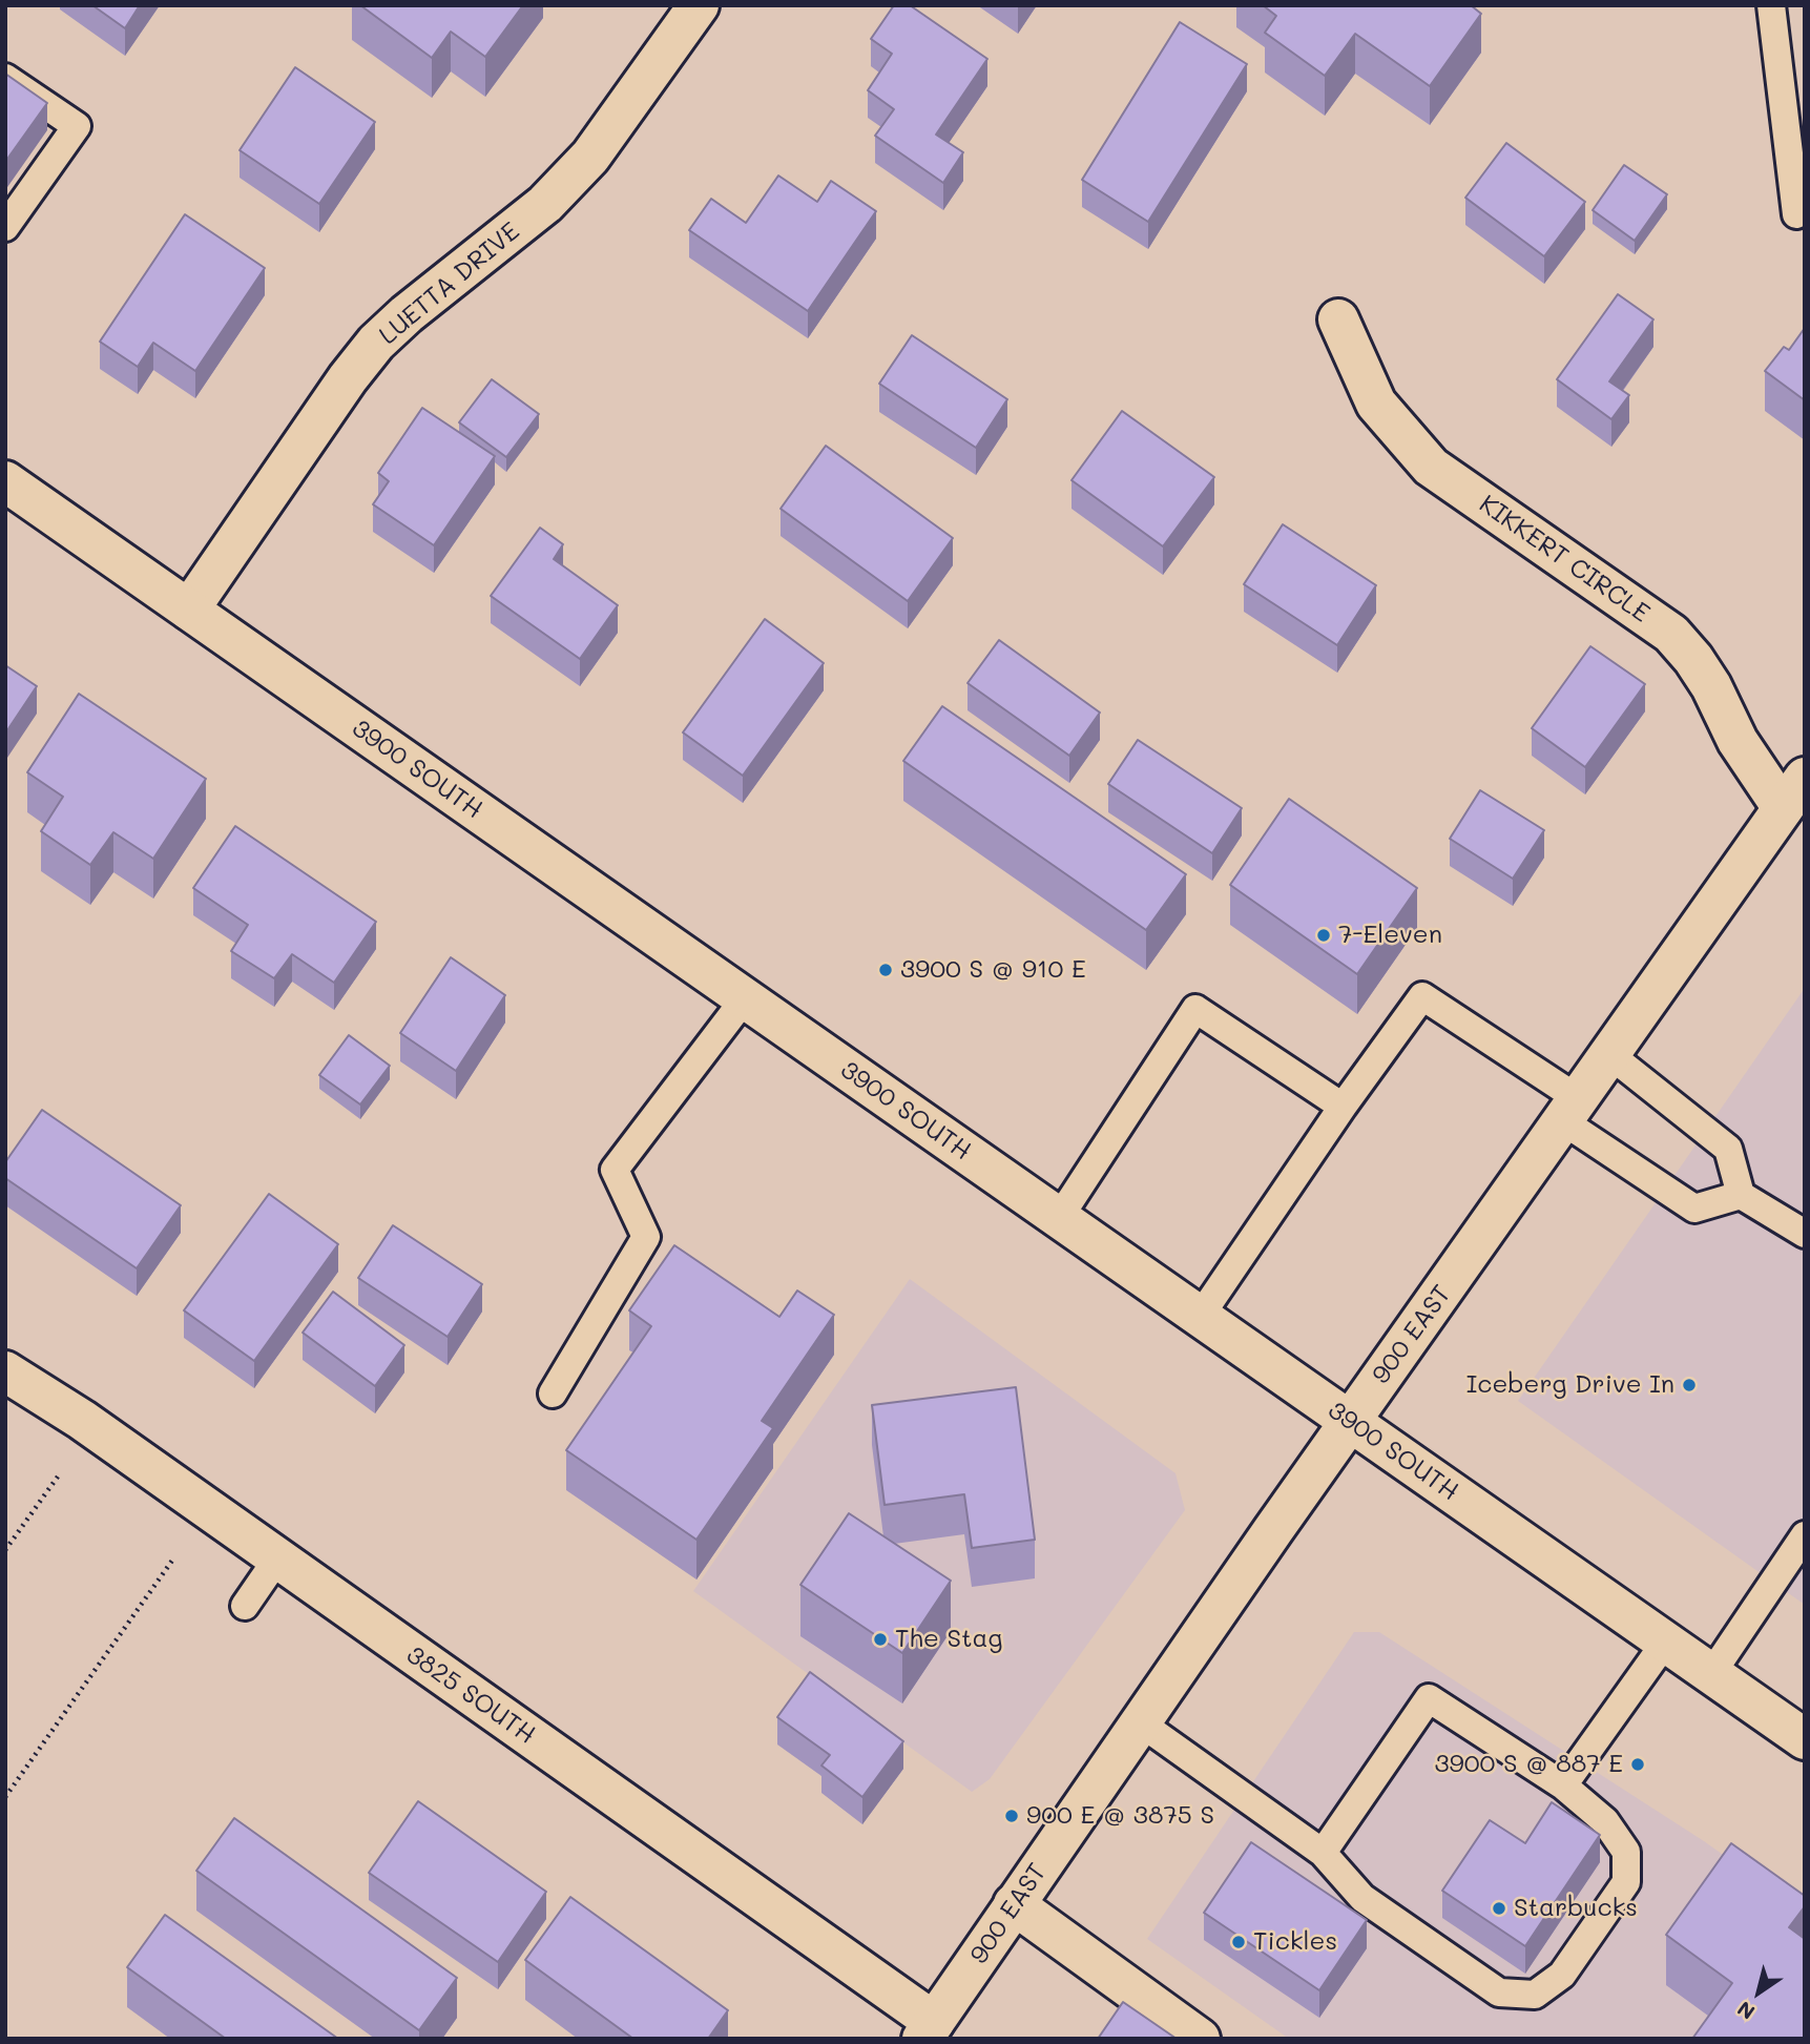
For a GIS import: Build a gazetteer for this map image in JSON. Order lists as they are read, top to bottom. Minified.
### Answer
{"streets":{"main road":["LUETTA DRIVE","KIKKERT CIRCLE","3900 SOUTH","900 EAST","3825 SOUTH"]},"crossings":[["LUETTA DRIVE","3900 SOUTH"],["KIKKERT CIRCLE","900 EAST"],["3900 SOUTH","900 EAST"],["900 EAST","3825 SOUTH"]],"places":["7-Eleven","3900 S @ 910 E","Iceberg Drive In","The Stag","3900 S @ 887 E","900 E @ 3875 S","Starbucks","Tickles"],"north":"bottom left"}
